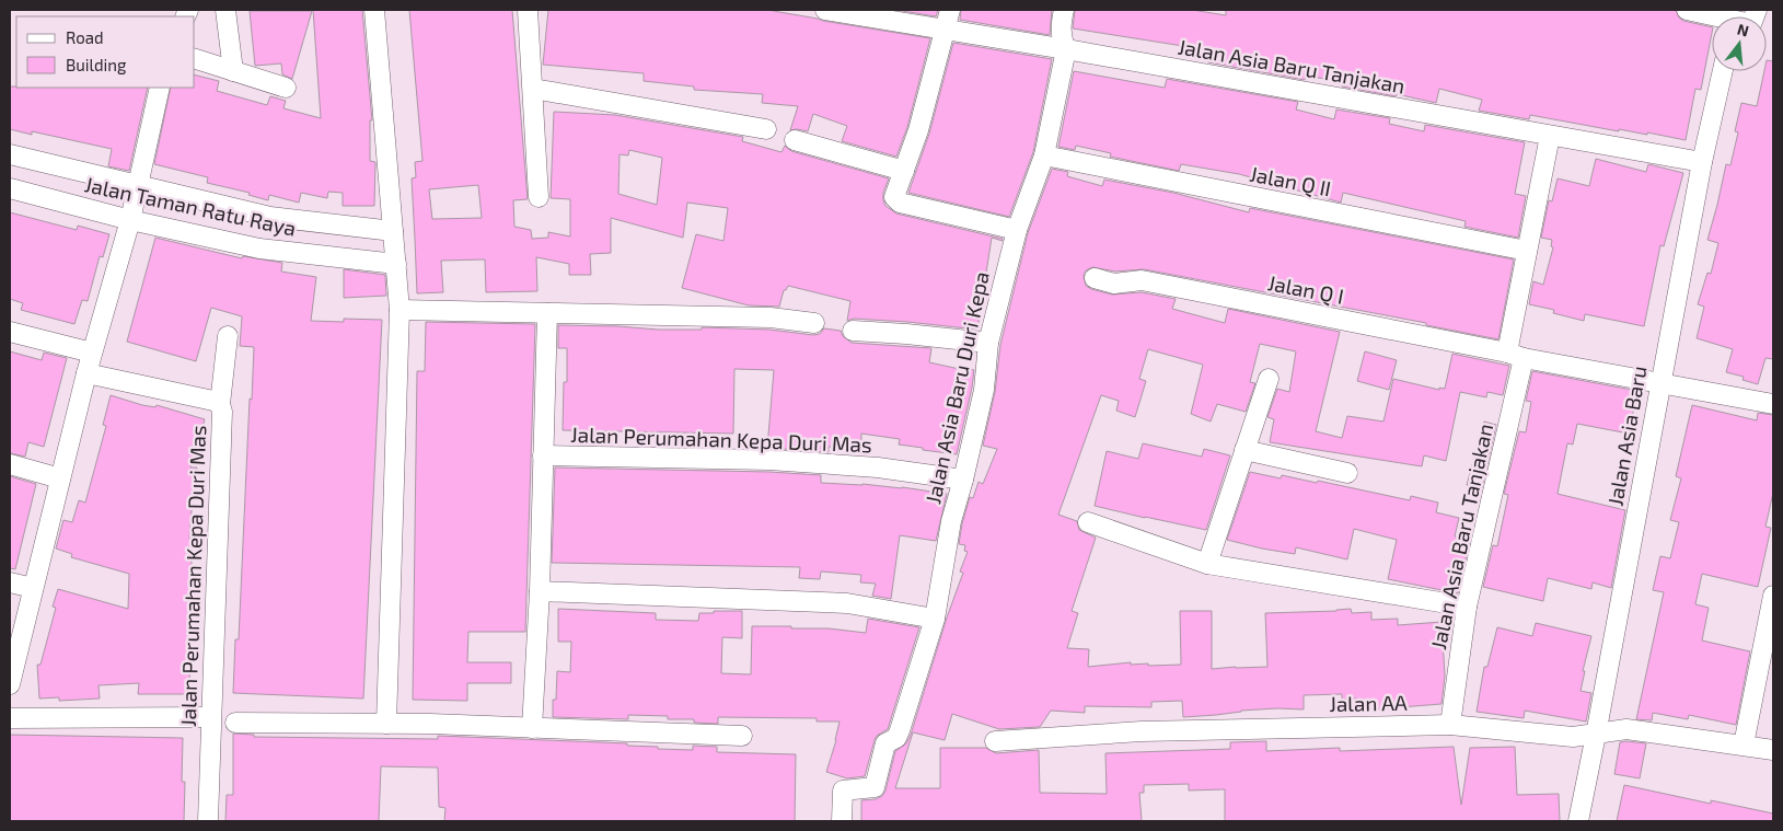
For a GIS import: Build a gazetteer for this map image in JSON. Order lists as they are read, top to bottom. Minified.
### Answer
{"streets":{"street":["Jalan Asia Baru Tanjakan","Jalan Q II","Jalan Taman Ratu Raya","Jalan Q I","Jalan Asia Baru Duri Kepa","Jalan Asia Baru","Jalan Perumahan Kepa Duri Mas","Jalan AA"]},"crossings":[["Jalan Asia Baru Tanjakan","Jalan Q II"],["Jalan Asia Baru Tanjakan","Jalan Q I"],["Jalan Asia Baru Tanjakan","Jalan Asia Baru Duri Kepa"],["Jalan Asia Baru Tanjakan","Jalan Asia Baru"],["Jalan Asia Baru Tanjakan","Jalan AA"],["Jalan Q II","Jalan Asia Baru Duri Kepa"],["Jalan Asia Baru Duri Kepa","Jalan Perumahan Kepa Duri Mas"],["Jalan Asia Baru","Jalan AA"]],"legend":["Road","Building"],"north":"top"}
